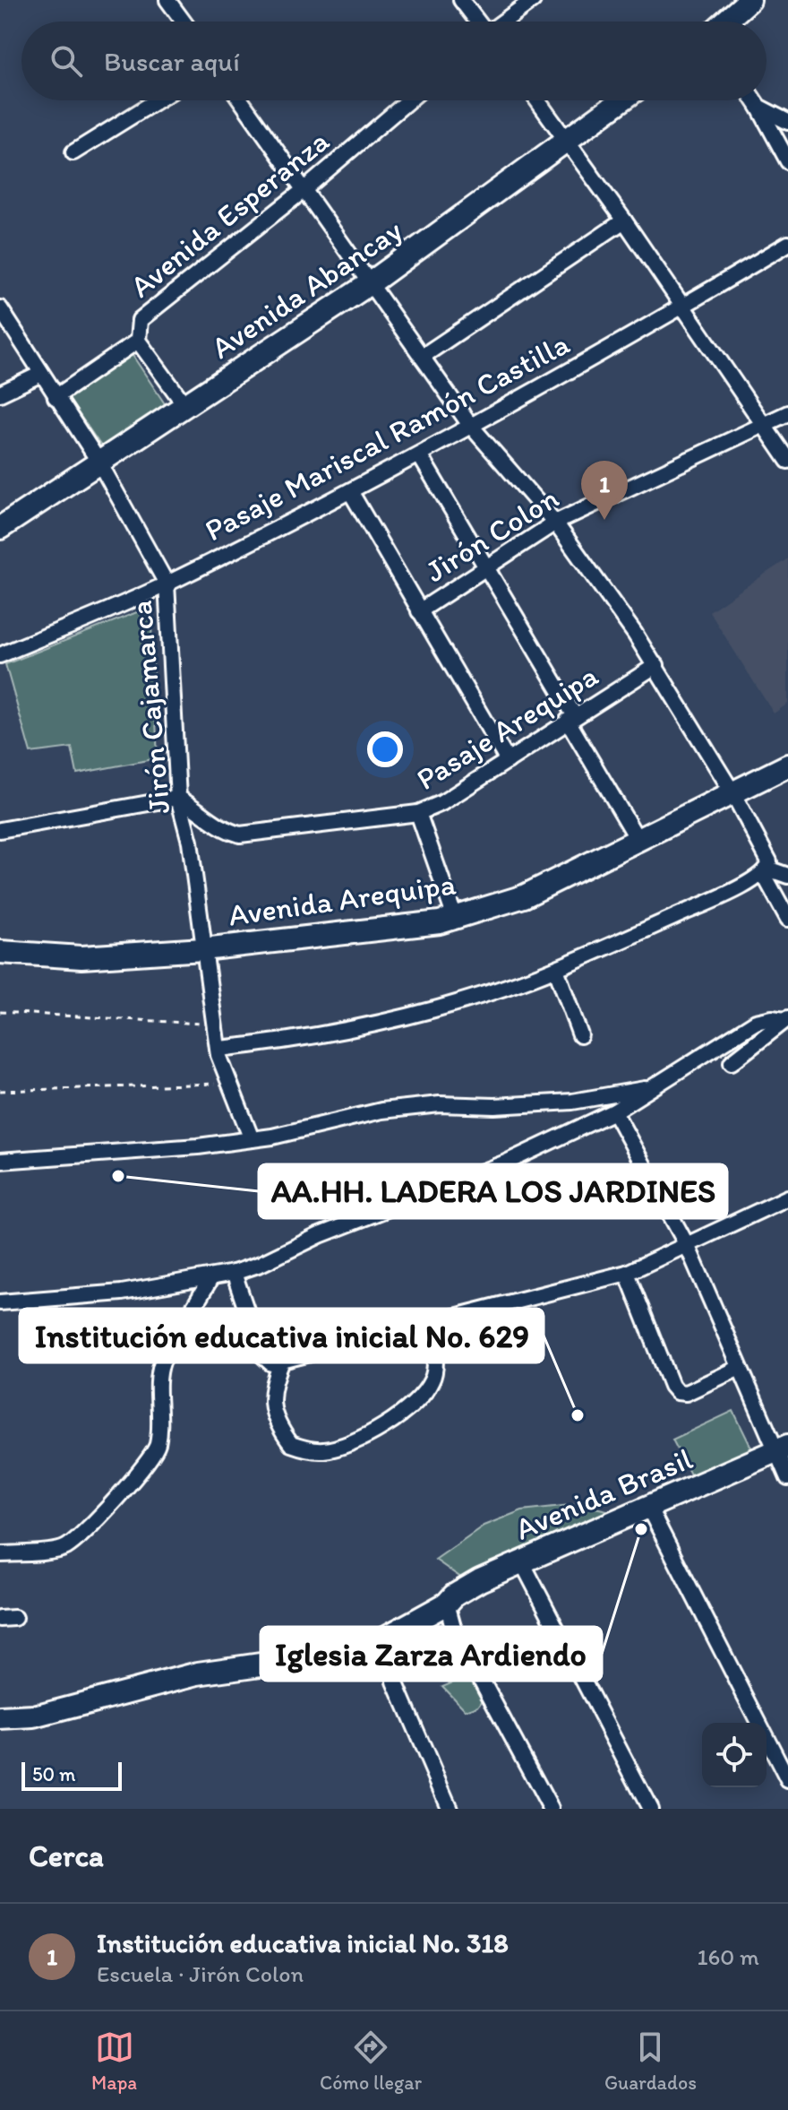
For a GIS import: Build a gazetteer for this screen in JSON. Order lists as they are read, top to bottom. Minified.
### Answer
{"streets":{"street":["Avenida Esperanza","Avenida Abancay","Pasaje Mariscal Ramón Castilla","Jirón Colon","Jirón Cajamarca","Pasaje Arequipa","Avenida Arequipa","Avenida Brasil"]},"crossings":[["Avenida Esperanza","Jirón Cajamarca"],["Avenida Abancay","Jirón Cajamarca"],["Pasaje Mariscal Ramón Castilla","Jirón Cajamarca"],["Jirón Cajamarca","Pasaje Arequipa"],["Jirón Cajamarca","Avenida Arequipa"]],"places":["AA.HH. LADERA LOS JARDINES","Institución educativa inicial No. 629","Iglesia Zarza Ardiendo"],"scale_bar":"50 m","page":{"search":"Buscar aquí","pins":"1","scale":"50 m","heading":"Cerca","list":[{"mark":"1","name":"Institución educativa inicial No. 318","note":"Escuela · Jirón Colon","value":"160 m"}],"nav":["Mapa","Cómo llegar","Guardados"]}}
